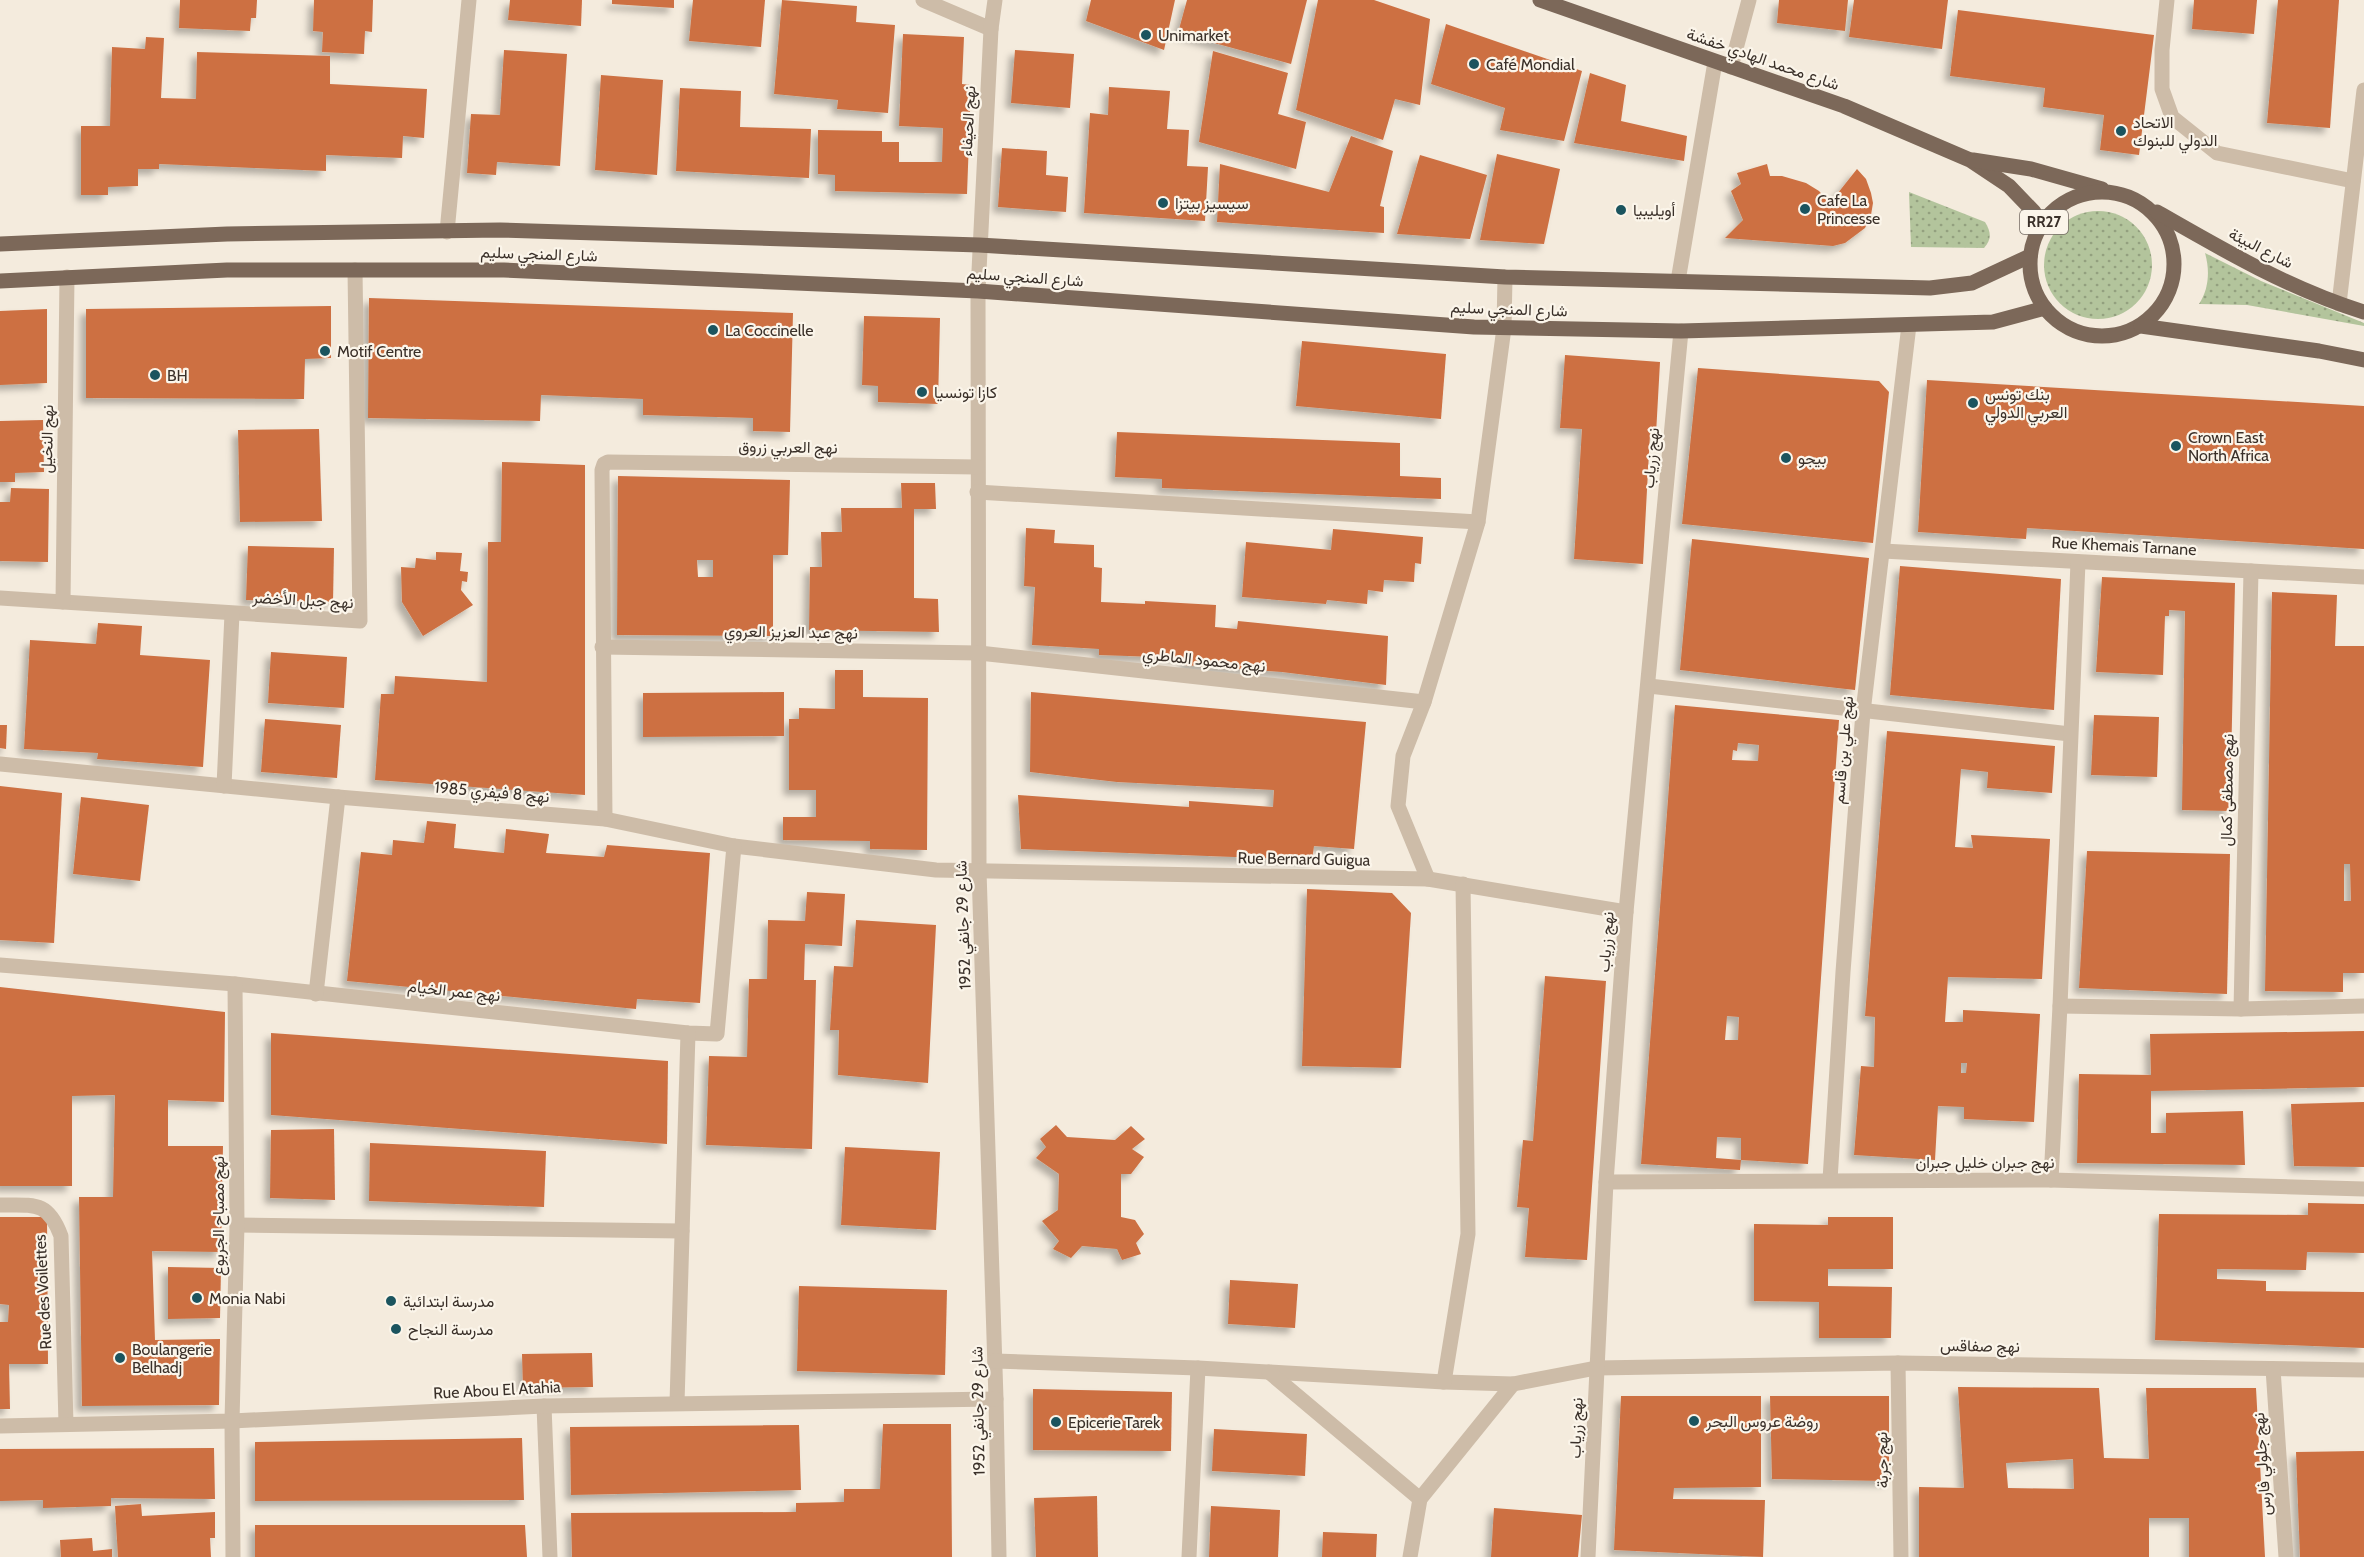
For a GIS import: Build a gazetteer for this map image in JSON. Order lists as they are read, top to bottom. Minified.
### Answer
{"streets":{"main road":["شارع محمد الهادي خفشة","RR27","شارع البيئة","شارع المنجي سليم"],"street":["نهج الحيفاء","نهج النخيل","نهج العربي زروق","نهج زرياب","Rue Khemais Tarnane","نهج جبل الأخضر","نهج عبد العزيز العروي","نهج محمود الماطري","نهج علي بن قاسم","نهج مصطفى كمال","نهج 8 فيفري 1985","Rue Bernard Guigua","شارع 29 جانفي 1952","نهج عمر الخيام","نهج جبران خليل جبران","نهج مصباح الجربوع","Rue des Voilettes","نهج صفاقس","Rue Abou El Atahia","نهج جربة","نهج جلولي فارس"]},"crossings":[["نهج الحيفاء","شارع المنجي سليم"],["نهج الحيفاء","شارع 29 جانفي 1952"],["RR27","شارع البيئة"],["RR27","شارع المنجي سليم"],["شارع البيئة","شارع المنجي سليم"],["شارع المنجي سليم","نهج النخيل"],["شارع المنجي سليم","نهج زرياب"],["شارع المنجي سليم","نهج جبل الأخضر"],["شارع المنجي سليم","نهج علي بن قاسم"],["شارع المنجي سليم","شارع 29 جانفي 1952"],["نهج النخيل","نهج جبل الأخضر"],["نهج العربي زروق","نهج عبد العزيز العروي"],["نهج العربي زروق","شارع 29 جانفي 1952"],["نهج زرياب","Rue Bernard Guigua"],["نهج زرياب","نهج جبران خليل جبران"],["نهج زرياب","نهج صفاقس"],["Rue Khemais Tarnane","نهج علي بن قاسم"],["Rue Khemais Tarnane","نهج مصطفى كمال"],["نهج عبد العزيز العروي","نهج محمود الماطري"],["نهج عبد العزيز العروي","شارع 29 جانفي 1952"],["نهج محمود الماطري","شارع 29 جانفي 1952"],["نهج علي بن قاسم","نهج جبران خليل جبران"],["نهج 8 فيفري 1985","Rue Bernard Guigua"],["نهج 8 فيفري 1985","شارع 29 جانفي 1952"],["نهج 8 فيفري 1985","نهج عمر الخيام"],["Rue Bernard Guigua","شارع 29 جانفي 1952"],["شارع 29 جانفي 1952","نهج صفاقس"],["شارع 29 جانفي 1952","Rue Abou El Atahia"],["نهج عمر الخيام","نهج مصباح الجربوع"],["نهج مصباح الجربوع","Rue Abou El Atahia"],["Rue des Voilettes","Rue Abou El Atahia"],["نهج صفاقس","نهج جربة"],["نهج صفاقس","نهج جلولي فارس"]],"places":["Unimarket","Café Mondial","الاتحاد الدولي للبنوك","سيسيز بيتزا","Cafe La Princesse","أويليبيا","La Coccinelle","Motif Centre","BH","كازا تونسيا","بنك تونس العربي الدولي","Crown East North Africa","بيجو","Monia Nabi","مدرسة ابتدائية","مدرسة النجاح","Boulangerie Belhadj","روضة عروس البحر","Epicerie Tarek"]}
